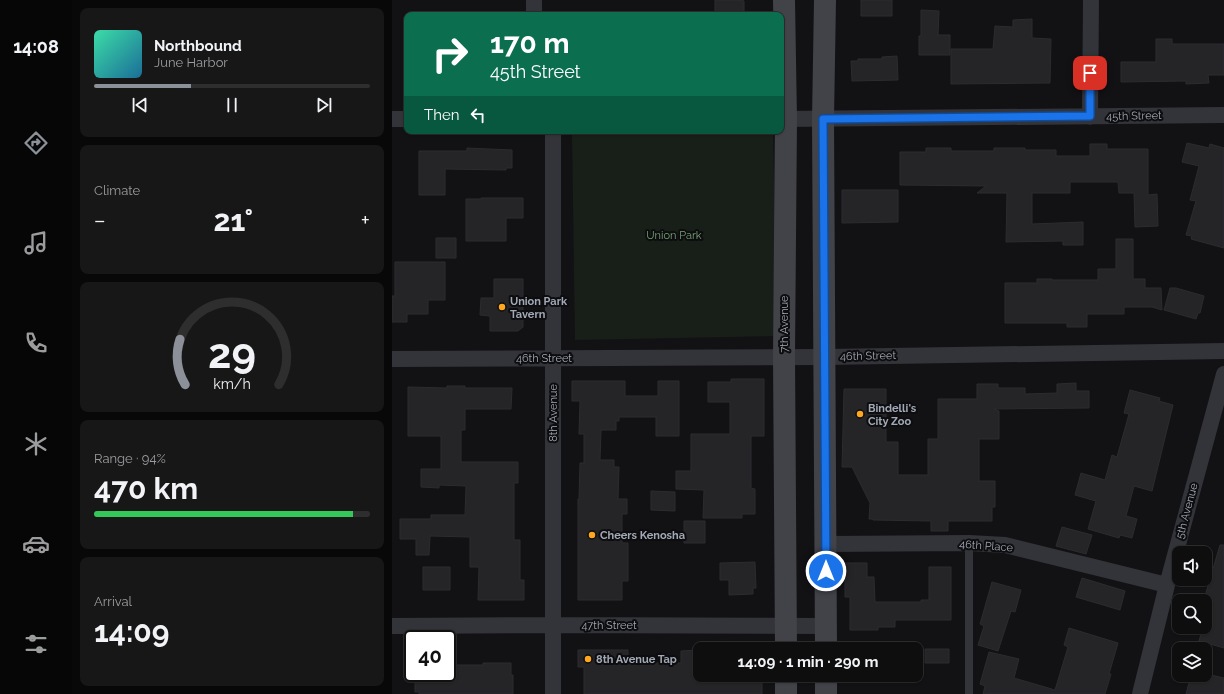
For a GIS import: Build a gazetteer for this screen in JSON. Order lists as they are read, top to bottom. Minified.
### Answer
{"streets":{"street":["45th Street","7th Avenue","46th Street","8th Avenue","5th Avenue","46th Place","47th Street"]},"crossings":[["7th Avenue","46th Street"],["7th Avenue","47th Street"],["46th Street","8th Avenue"],["8th Avenue","47th Street"],["5th Avenue","46th Place"]],"parks":["Union Park"],"places":["Union Park Tavern","Bindelli's City Zoo","Cheers Kenosha","8th Avenue Tap"],"page":{"tabs":"14:08","turn":["170 m","45th Street"],"song":["Northbound","June Harbor"],"then":"Then","tile":["Climate",["Range · 94%","470 km"],["Arrival","14:09"]],"heat":["−","21°","+"],"limit":"40","trip":"14:09 · 1 min · 290 m","gauge":["29","km/h"]}}
